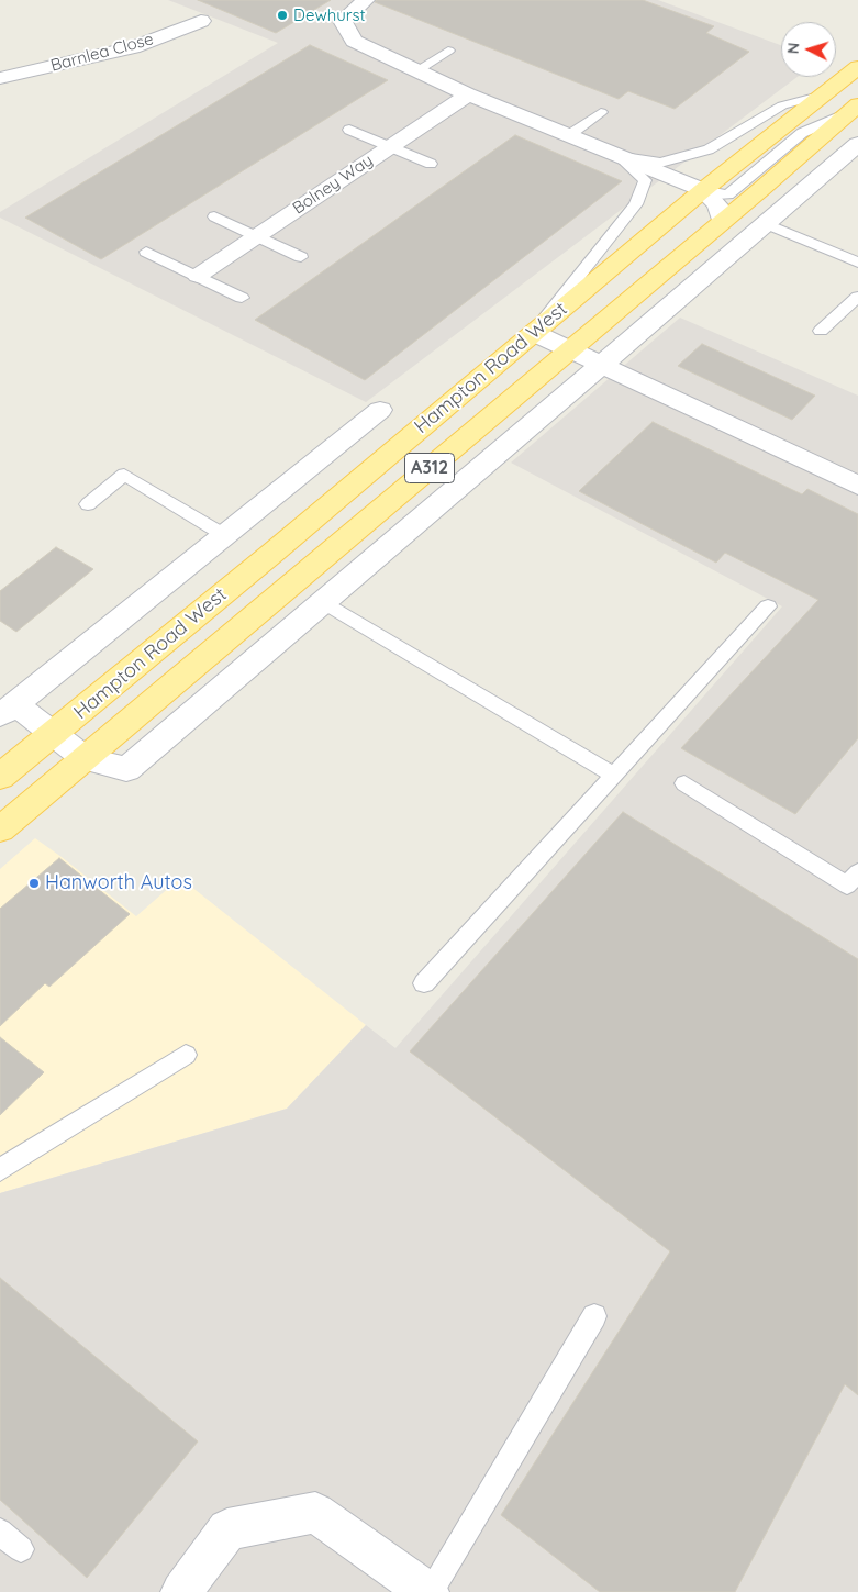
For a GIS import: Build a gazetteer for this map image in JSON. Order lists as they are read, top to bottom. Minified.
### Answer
{"streets":{"main road":["Hampton Road West","A312"],"street":["Barnlea Close","Bolney Way"]},"places":["Dewhurst","Hanworth Autos"],"north":"left"}
